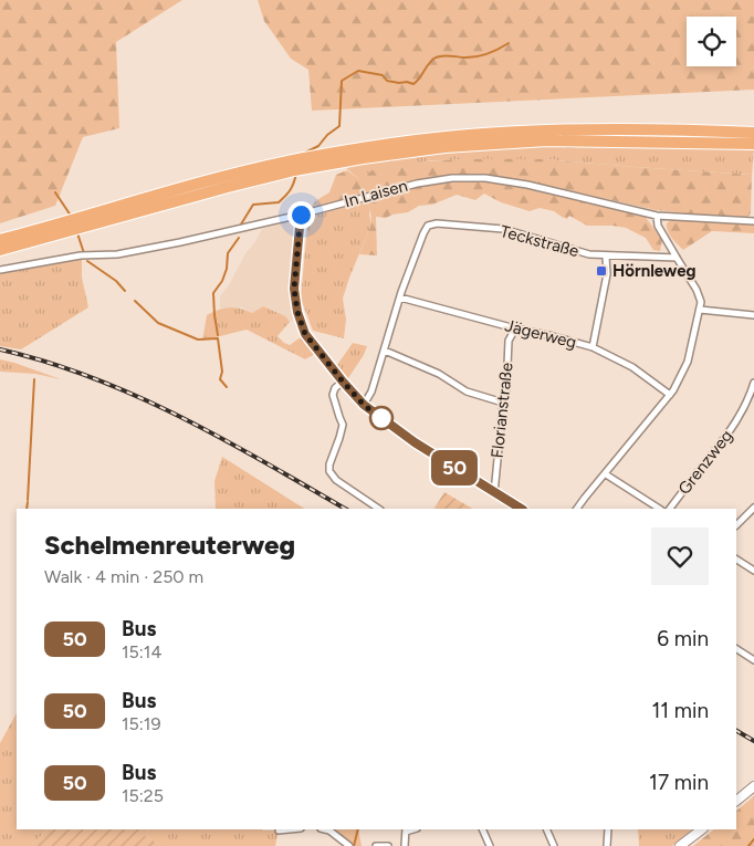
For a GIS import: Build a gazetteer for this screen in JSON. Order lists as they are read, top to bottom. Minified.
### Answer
{"streets":{"street":["In Laisen","Teckstraße","Jägerweg","Florianstraße","Grenzweg"]},"crossings":[["Teckstraße","Jägerweg"],["Jägerweg","Florianstraße"]],"places":{"transit":["Hörnleweg"]},"lines":["bus line 50"],"page":{"on_map":"50","heading":["Schelmenreuterweg","Walk · 4 min · 250 m"],"list":[{"mark":"50","name":"Bus","note":"15:14","value":"6 min"},{"mark":"50","name":"Bus","note":"15:19","value":"11 min"},{"mark":"50","name":"Bus","note":"15:25","value":"17 min"}]}}
